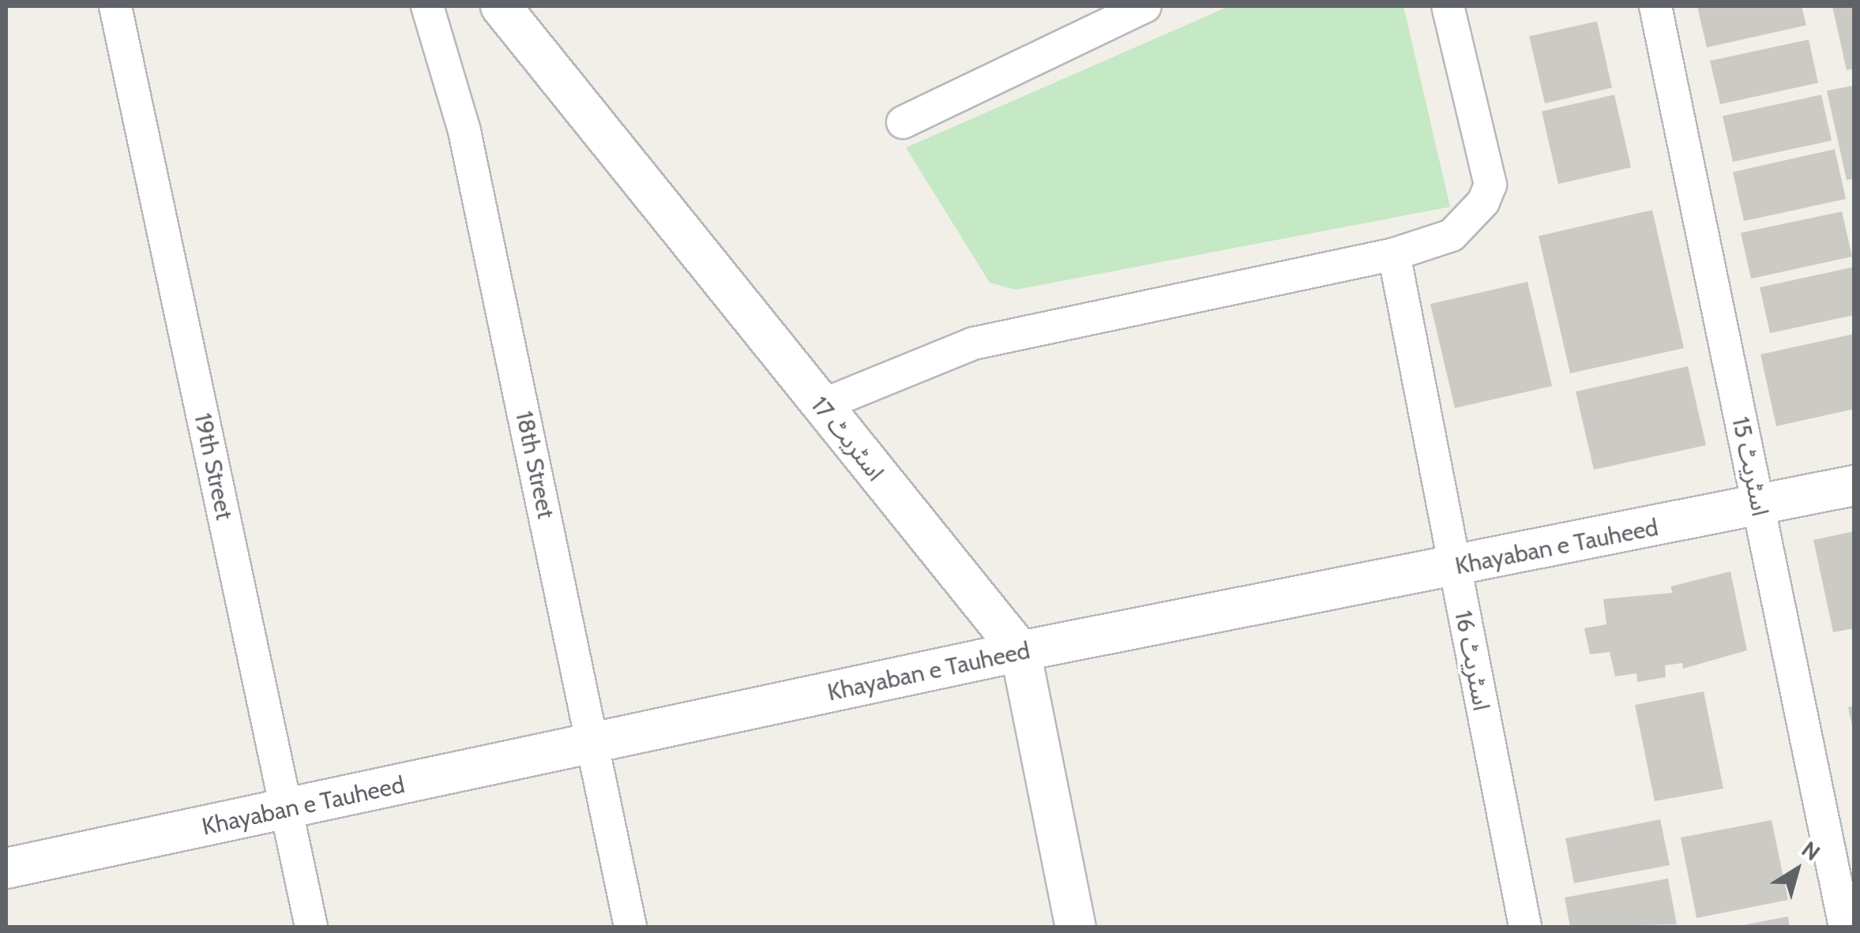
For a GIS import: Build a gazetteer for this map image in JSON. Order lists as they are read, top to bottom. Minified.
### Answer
{"streets":{"street":["اسٹریٹ 17","18th Street","19th Street","اسٹریٹ 15","Khayaban e Tauheed","اسٹریٹ 16"]},"crossings":[["اسٹریٹ 17","Khayaban e Tauheed"],["18th Street","Khayaban e Tauheed"],["19th Street","Khayaban e Tauheed"],["اسٹریٹ 15","Khayaban e Tauheed"],["Khayaban e Tauheed","اسٹریٹ 16"]],"north":"top right"}
